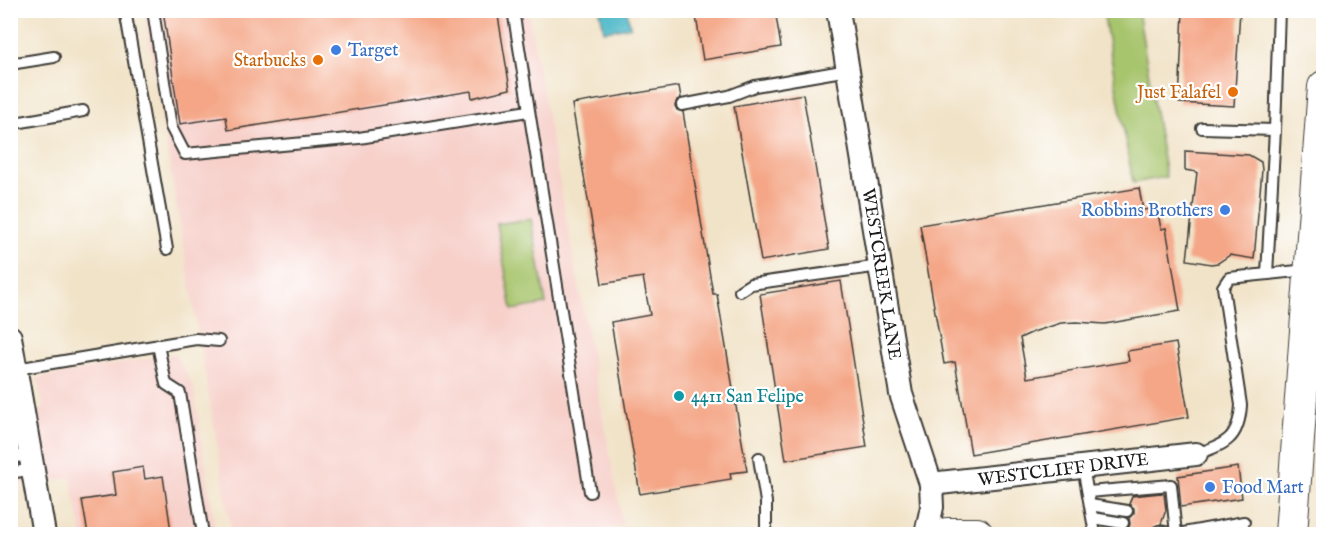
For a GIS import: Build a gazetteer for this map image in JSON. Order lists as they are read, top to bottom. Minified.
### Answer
{"streets":{"street":["WESTCREEK LANE","WESTCLIFF DRIVE"]},"crossings":[["WESTCREEK LANE","WESTCLIFF DRIVE"]],"places":["Target","Starbucks","Just Falafel","Robbins Brothers","4411 San Felipe","Food Mart"]}
